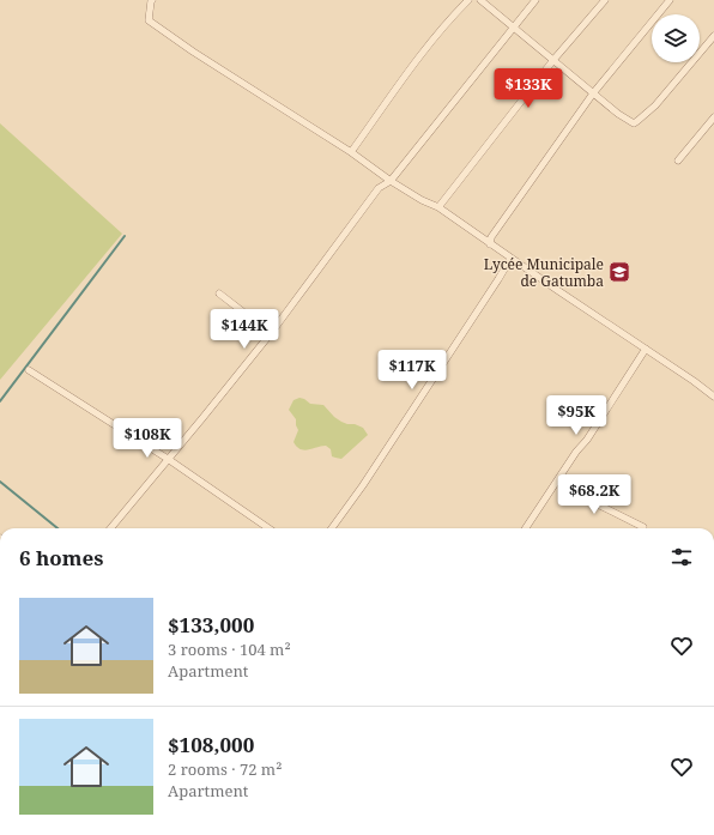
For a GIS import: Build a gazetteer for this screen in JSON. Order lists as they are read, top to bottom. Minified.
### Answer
{"places":{"school or university":["Lycée Municipale de Gatumba"]},"page":{"price":["$133K","$144K","$117K","$95K","$108K","$68.2K"],"heading":"6 homes","list":[{"name":"$133,000","note":"3 rooms · 104 m² · Apartment"},{"name":"$108,000","note":"2 rooms · 72 m² · Apartment"}]}}
